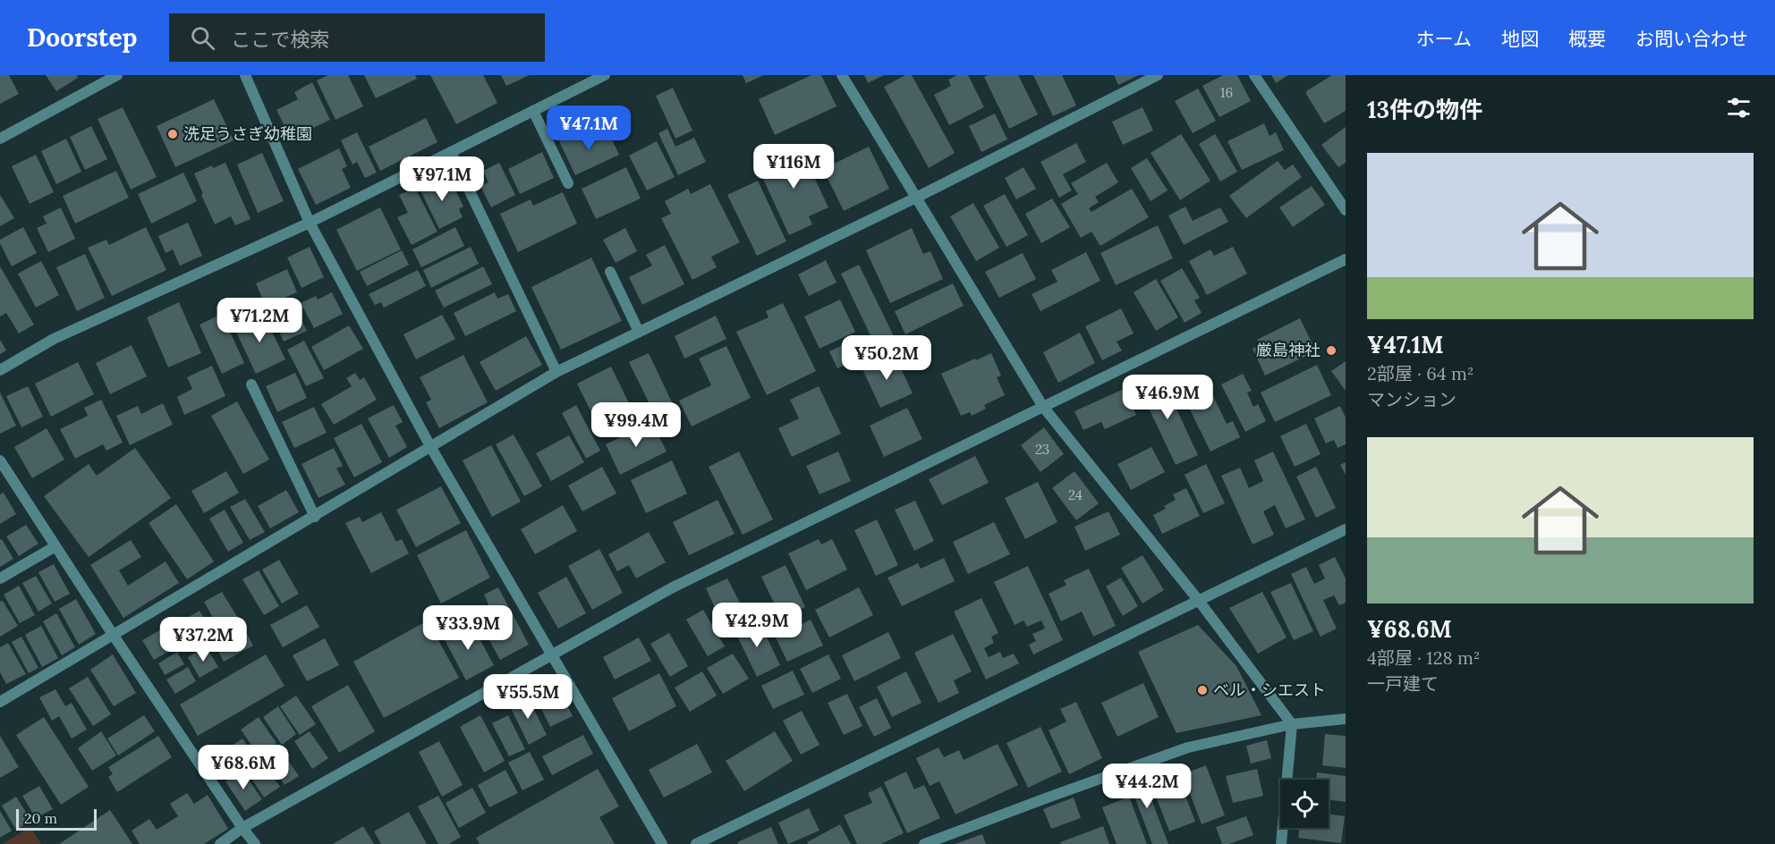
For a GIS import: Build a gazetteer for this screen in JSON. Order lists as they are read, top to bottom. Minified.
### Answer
{"places":["洗足うさぎ幼稚園","厳島神社","ベル・シエスト"],"house_numbers":["16","23","24"],"scale_bar":"20 m","page":{"header":"Doorstep","search":"ここで検索","nav":["ホーム","地図","概要","お問い合わせ"],"heading":"13件の物件","price":["¥47.1M","¥116M","¥97.1M","¥71.2M","¥50.2M","¥46.9M","¥99.4M","¥42.9M","¥33.9M","¥37.2M","¥55.5M","¥68.6M","¥44.2M"],"list":[{"name":"¥47.1M","note":"2部屋 · 64 m² · マンション"},{"name":"¥68.6M","note":"4部屋 · 128 m² · 一戸建て"}],"scale":"20 m"}}
